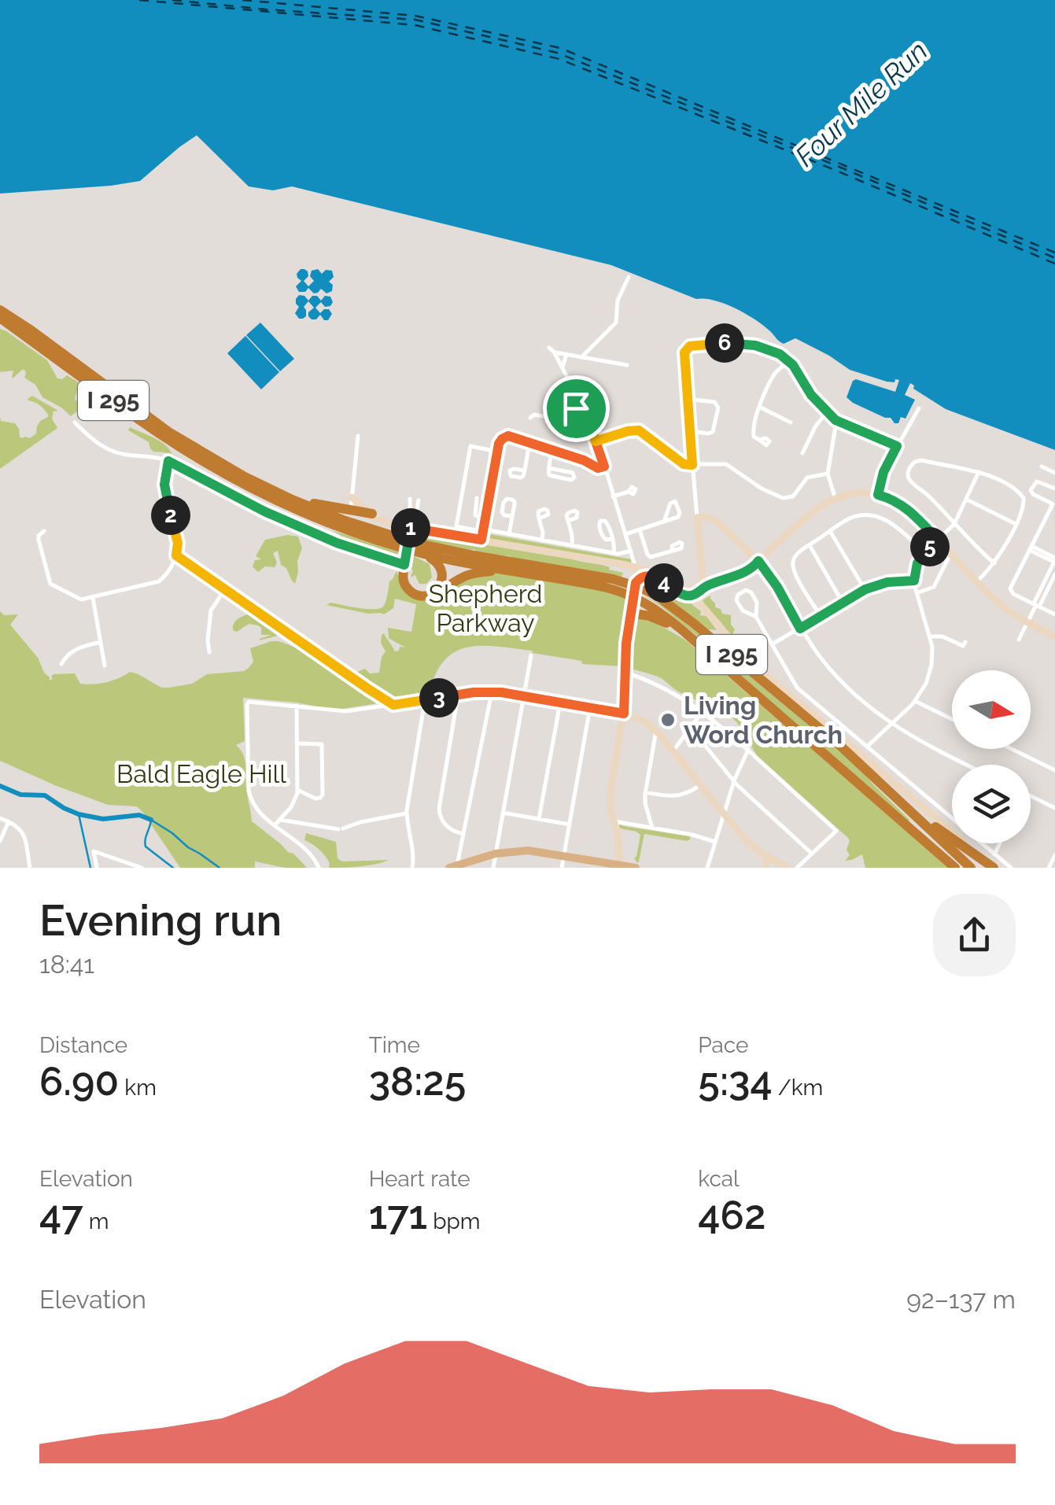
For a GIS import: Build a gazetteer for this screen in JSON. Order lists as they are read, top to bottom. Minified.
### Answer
{"streets":{"highway":["I 295"]},"water":["Four Mile Run"],"parks":["Shepherd Parkway","Bald Eagle Hill"],"places":["Living Word Church"],"north":"right","page":{"pins":["6","2","1","5","4","3"],"heading":["Evening run","18:41"],"stats":[["Distance","6.90 km"],["Time","38:25"],["Pace","5:34 /km"],["Elevation","47 m"],["Heart rate","171 bpm"],["kcal","462"]],"chart":["Elevation","92–137 m"]}}
